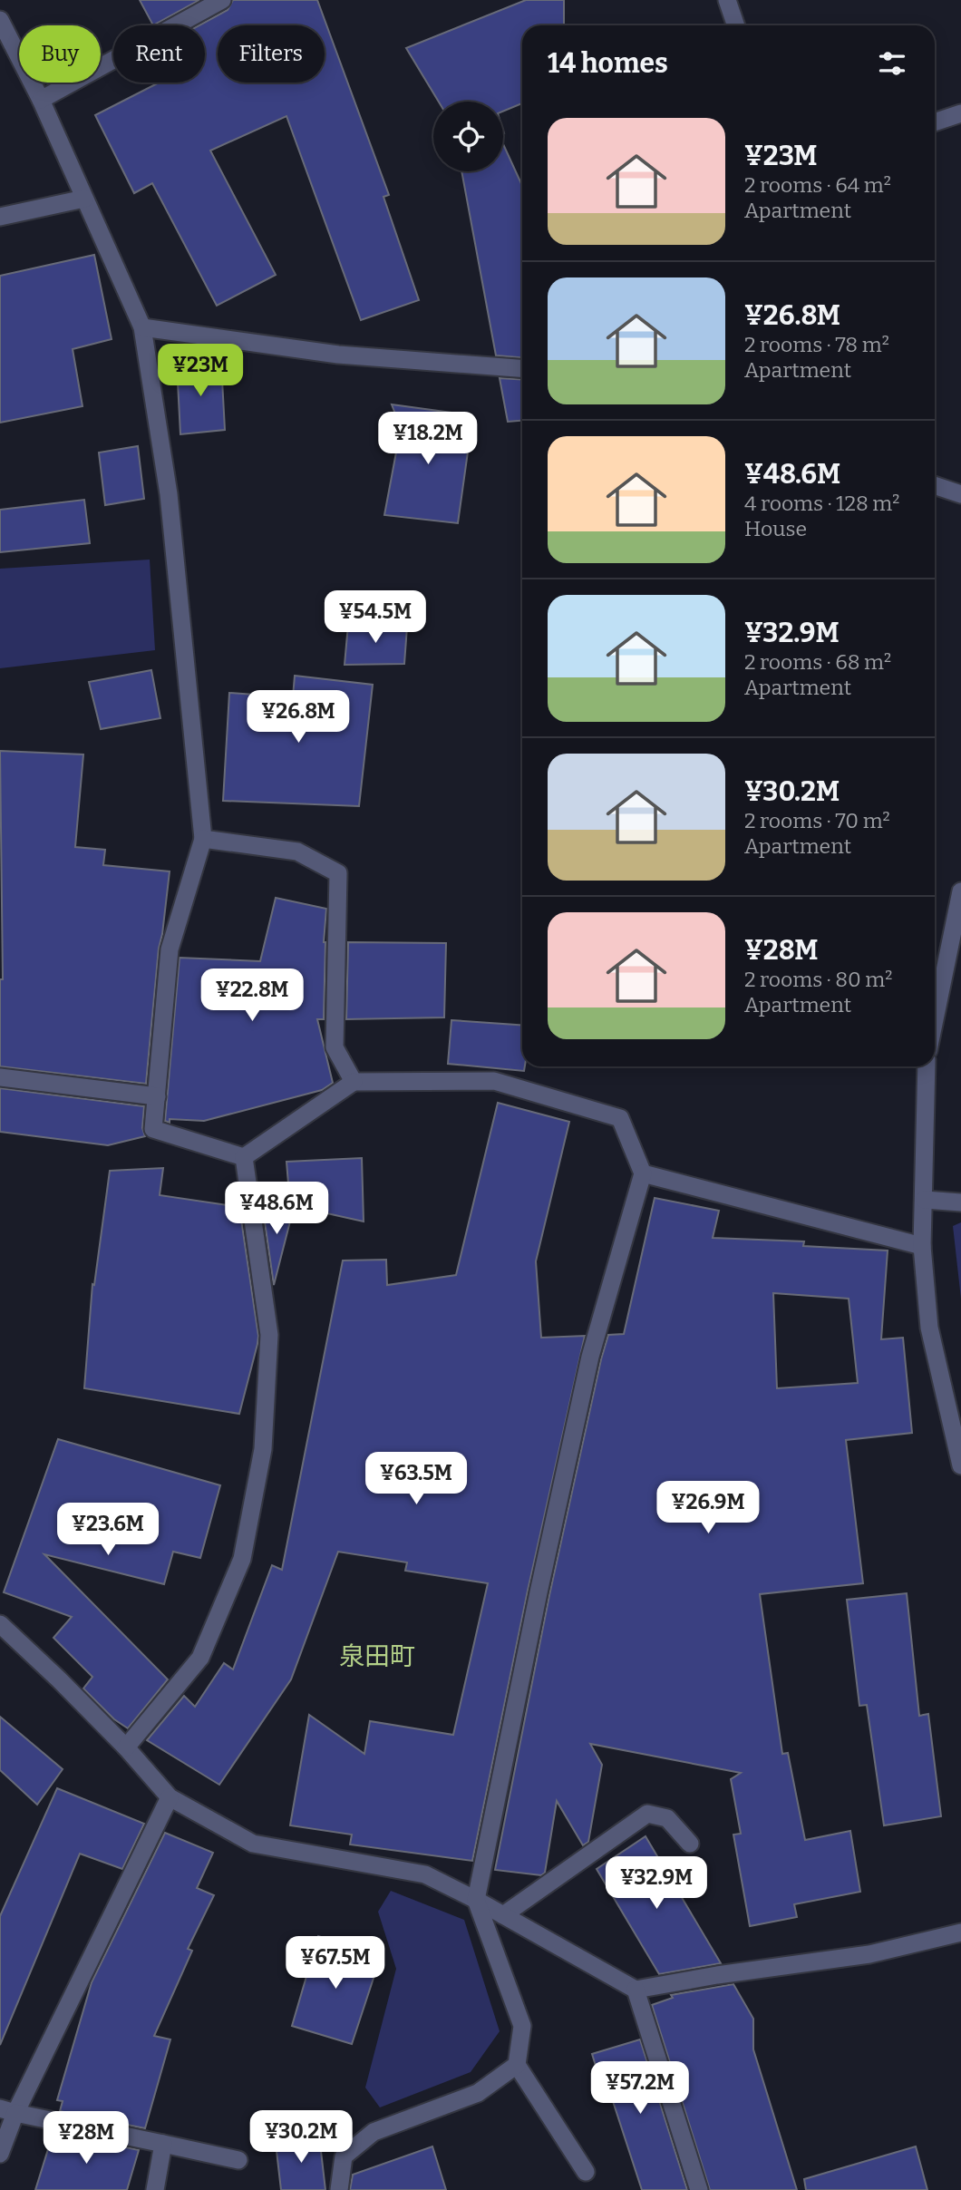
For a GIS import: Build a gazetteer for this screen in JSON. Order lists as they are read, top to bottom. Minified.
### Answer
{"districts":["泉田町"],"page":{"chip":["Buy","Rent","Filters"],"heading":"14 homes","list":[{"name":"¥23M","note":"2 rooms · 64 m² · Apartment"},{"name":"¥26.8M","note":"2 rooms · 78 m² · Apartment"},{"name":"¥48.6M","note":"4 rooms · 128 m² · House"},{"name":"¥32.9M","note":"2 rooms · 68 m² · Apartment"},{"name":"¥30.2M","note":"2 rooms · 70 m² · Apartment"},{"name":"¥28M","note":"2 rooms · 80 m² · Apartment"}],"price":["¥23M","¥18.2M","¥54.5M","¥26.8M","¥22.8M","¥48.6M","¥63.5M","¥26.9M","¥23.6M","¥32.9M","¥67.5M","¥57.2M","¥30.2M","¥28M"]}}
